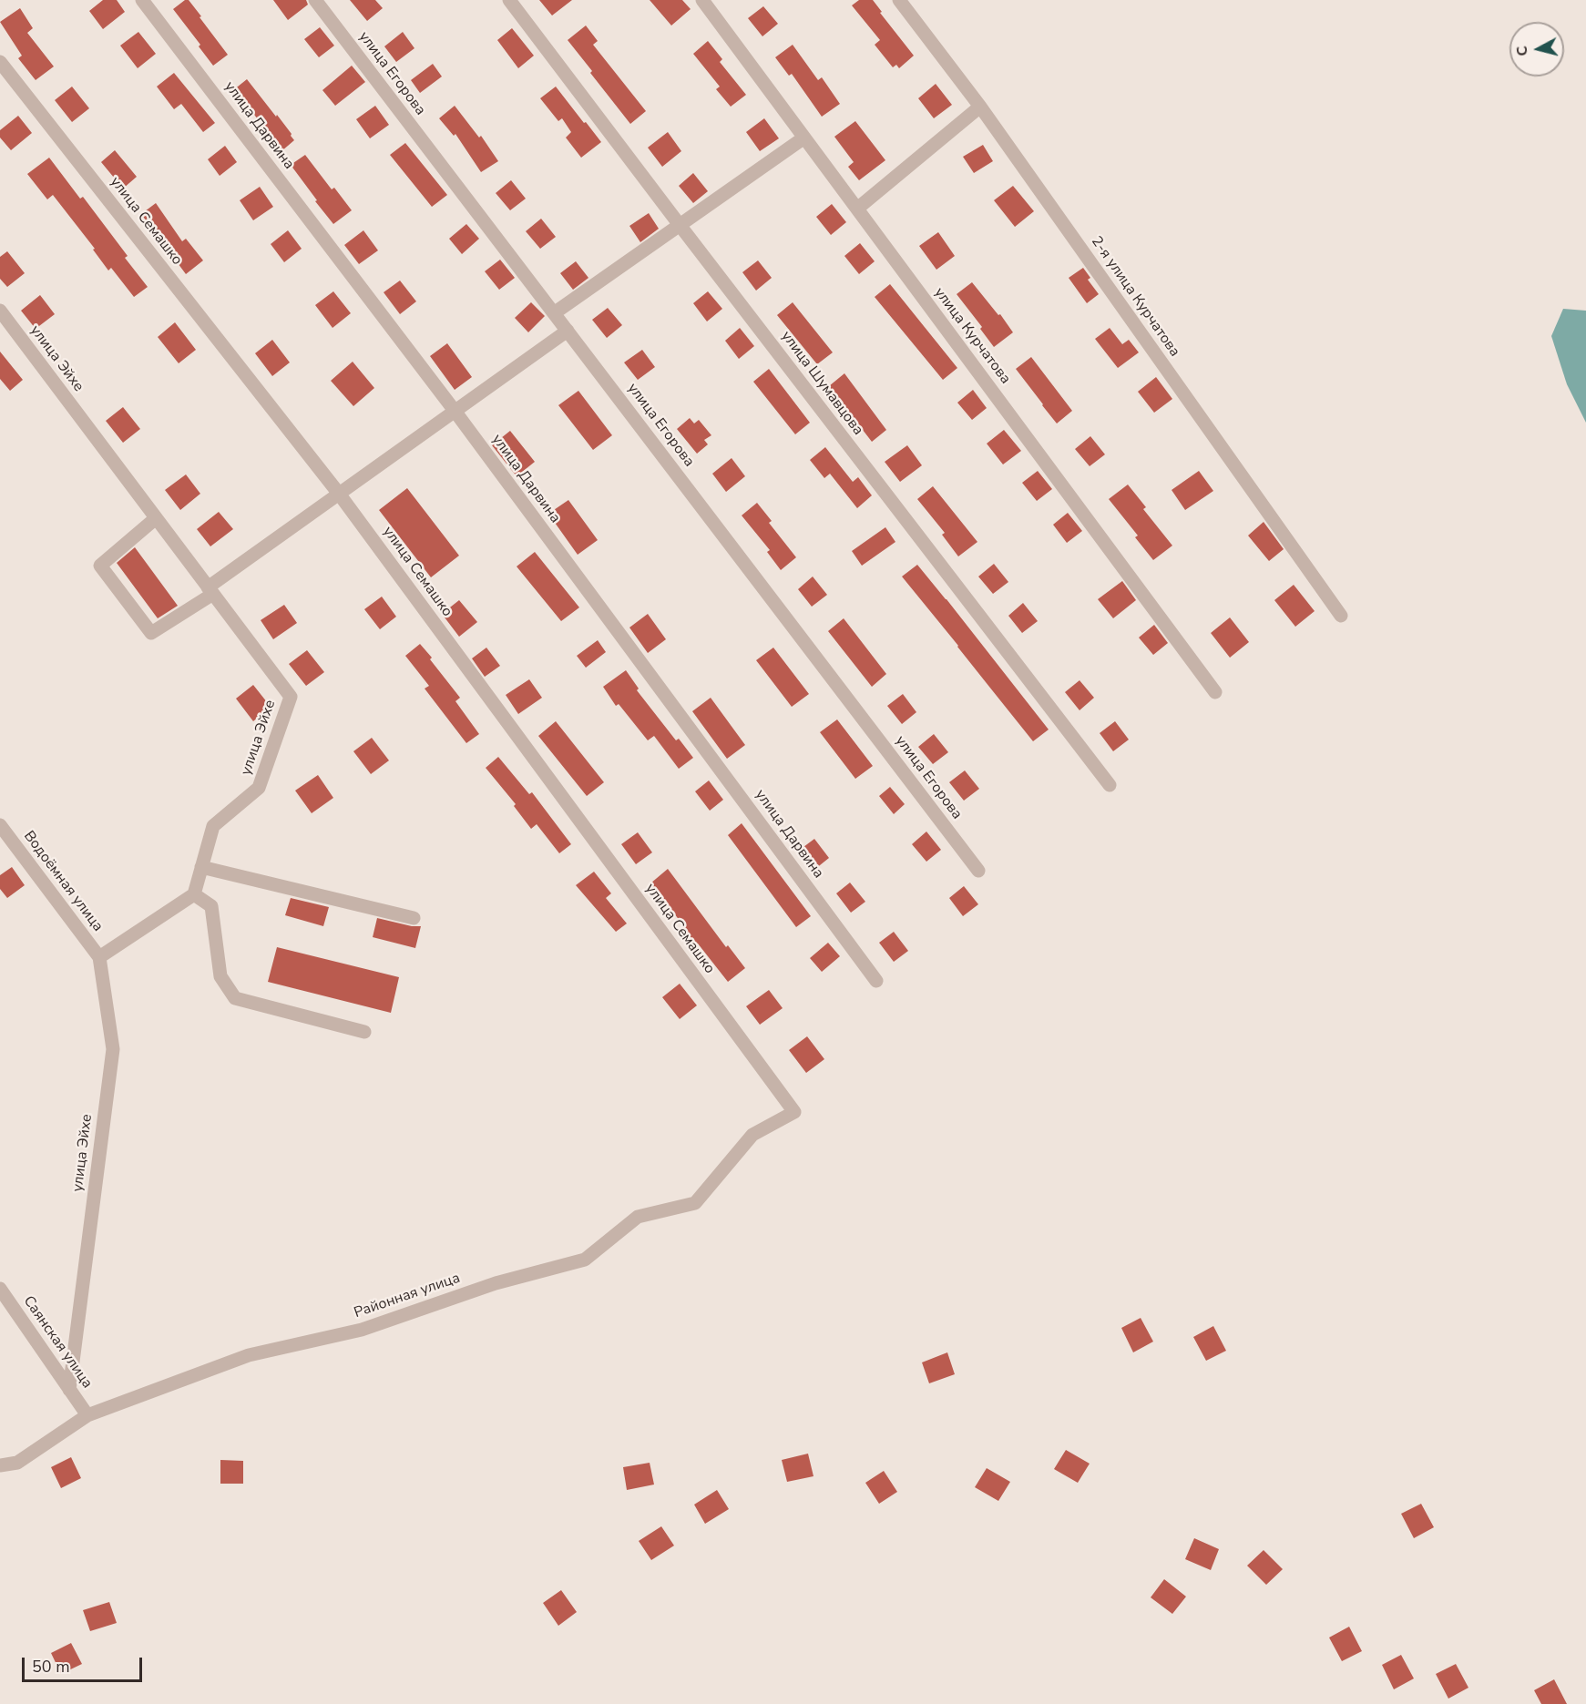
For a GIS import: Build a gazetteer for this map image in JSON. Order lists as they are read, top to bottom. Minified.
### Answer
{"streets":{"street":["улица Егорова","улица Дарвина","улица Семашко","2-я улица Курчатова","улица Курчатова","улица Эйхе","улица Шумавцова","Водоёмная улица","Районная улица","Саянская улица"]},"crossings":[["улица Семашко","Районная улица"],["улица Эйхе","Водоёмная улица"],["улица Эйхе","Саянская улица"],["Районная улица","Саянская улица"]],"scale_bar":"50 m","north":"left"}
